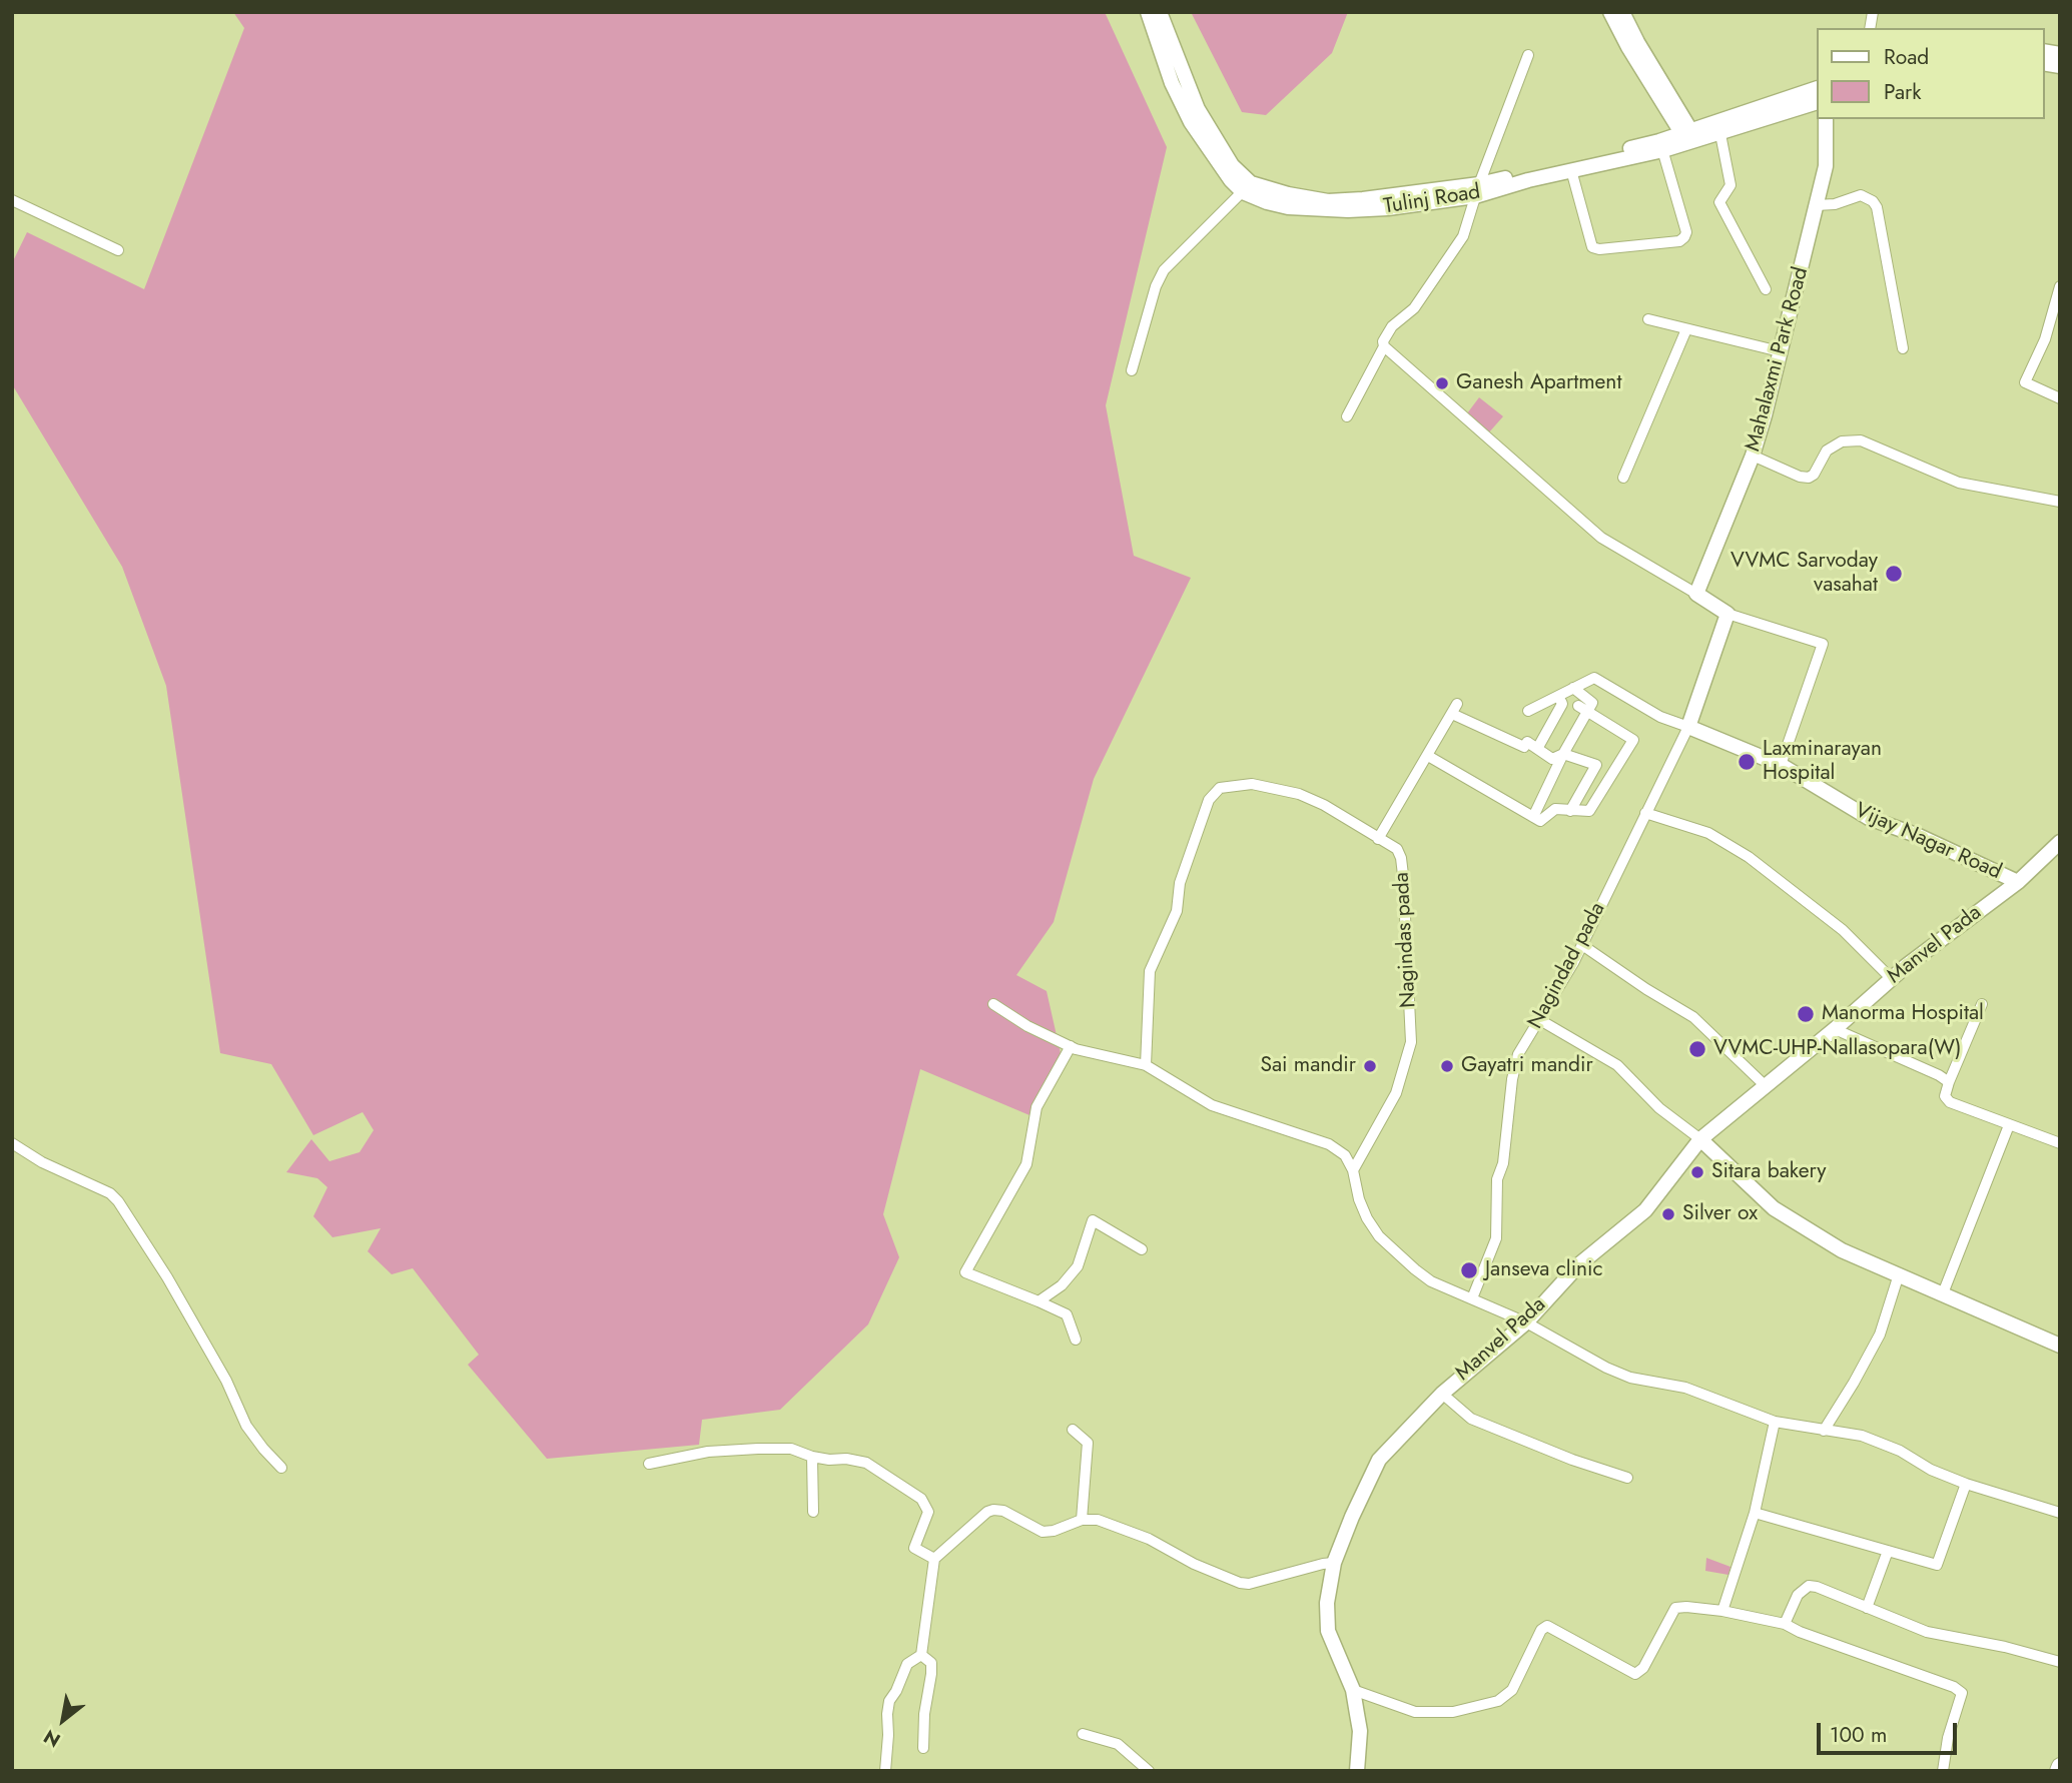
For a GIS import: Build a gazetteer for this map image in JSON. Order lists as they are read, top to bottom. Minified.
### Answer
{"streets":{"main road":["Tulinj Road","Mahalaxmi Park Road","Vijay Nagar Road","Manvel Pada"],"street":["Nagindas pada","Nagindad pada"]},"crossings":[["Vijay Nagar Road","Manvel Pada"],["Vijay Nagar Road","Nagindad pada"]],"places":["Ganesh Apartment","VVMC Sarvoday vasahat","Laxminarayan Hospital","Manorma Hospital","VVMC-UHP-Nallasopara(W)","Sai mandir","Gayatri mandir","Sitara bakery","Silver ox","Janseva clinic"],"legend":["Road","Park"],"scale_bar":"100 m","north":"bottom left"}
